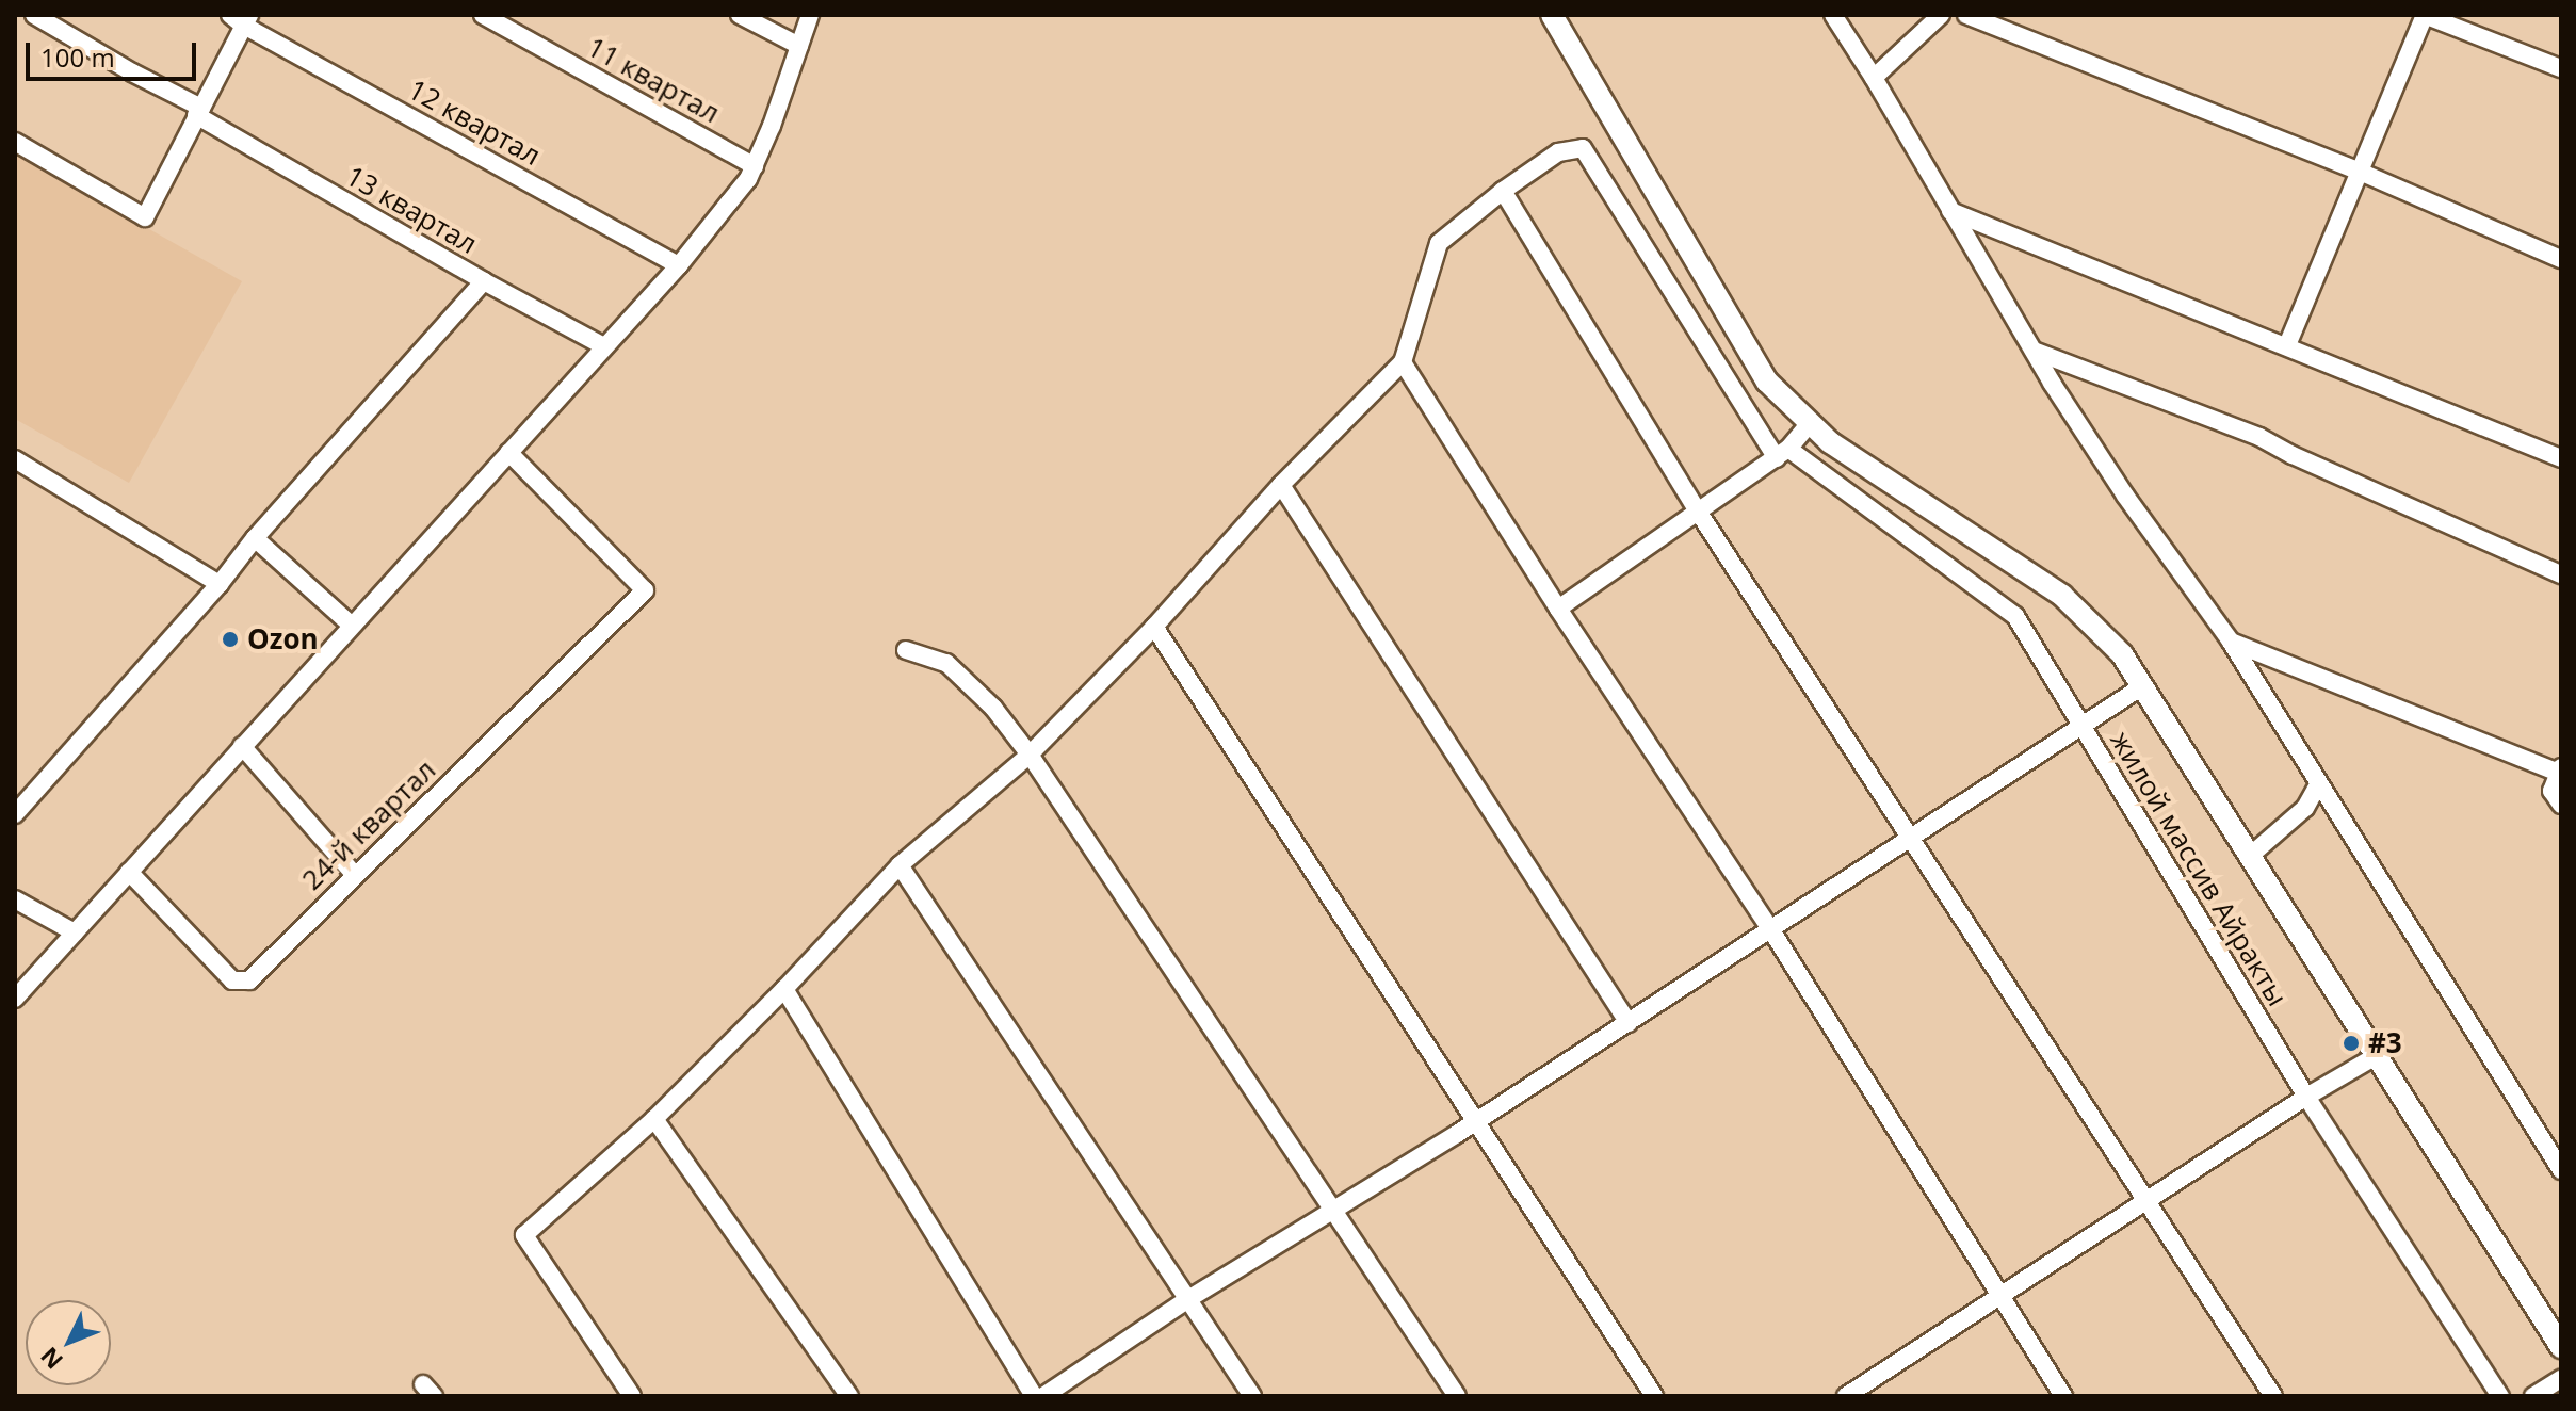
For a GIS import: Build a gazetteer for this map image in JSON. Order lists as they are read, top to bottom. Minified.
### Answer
{"streets":{"street":["11 квартал","12 квартал","13 квартал","24-й квартал","жилой массив Айракты"]},"places":["Ozon","#3"],"scale_bar":"100 m","north":"bottom left"}
